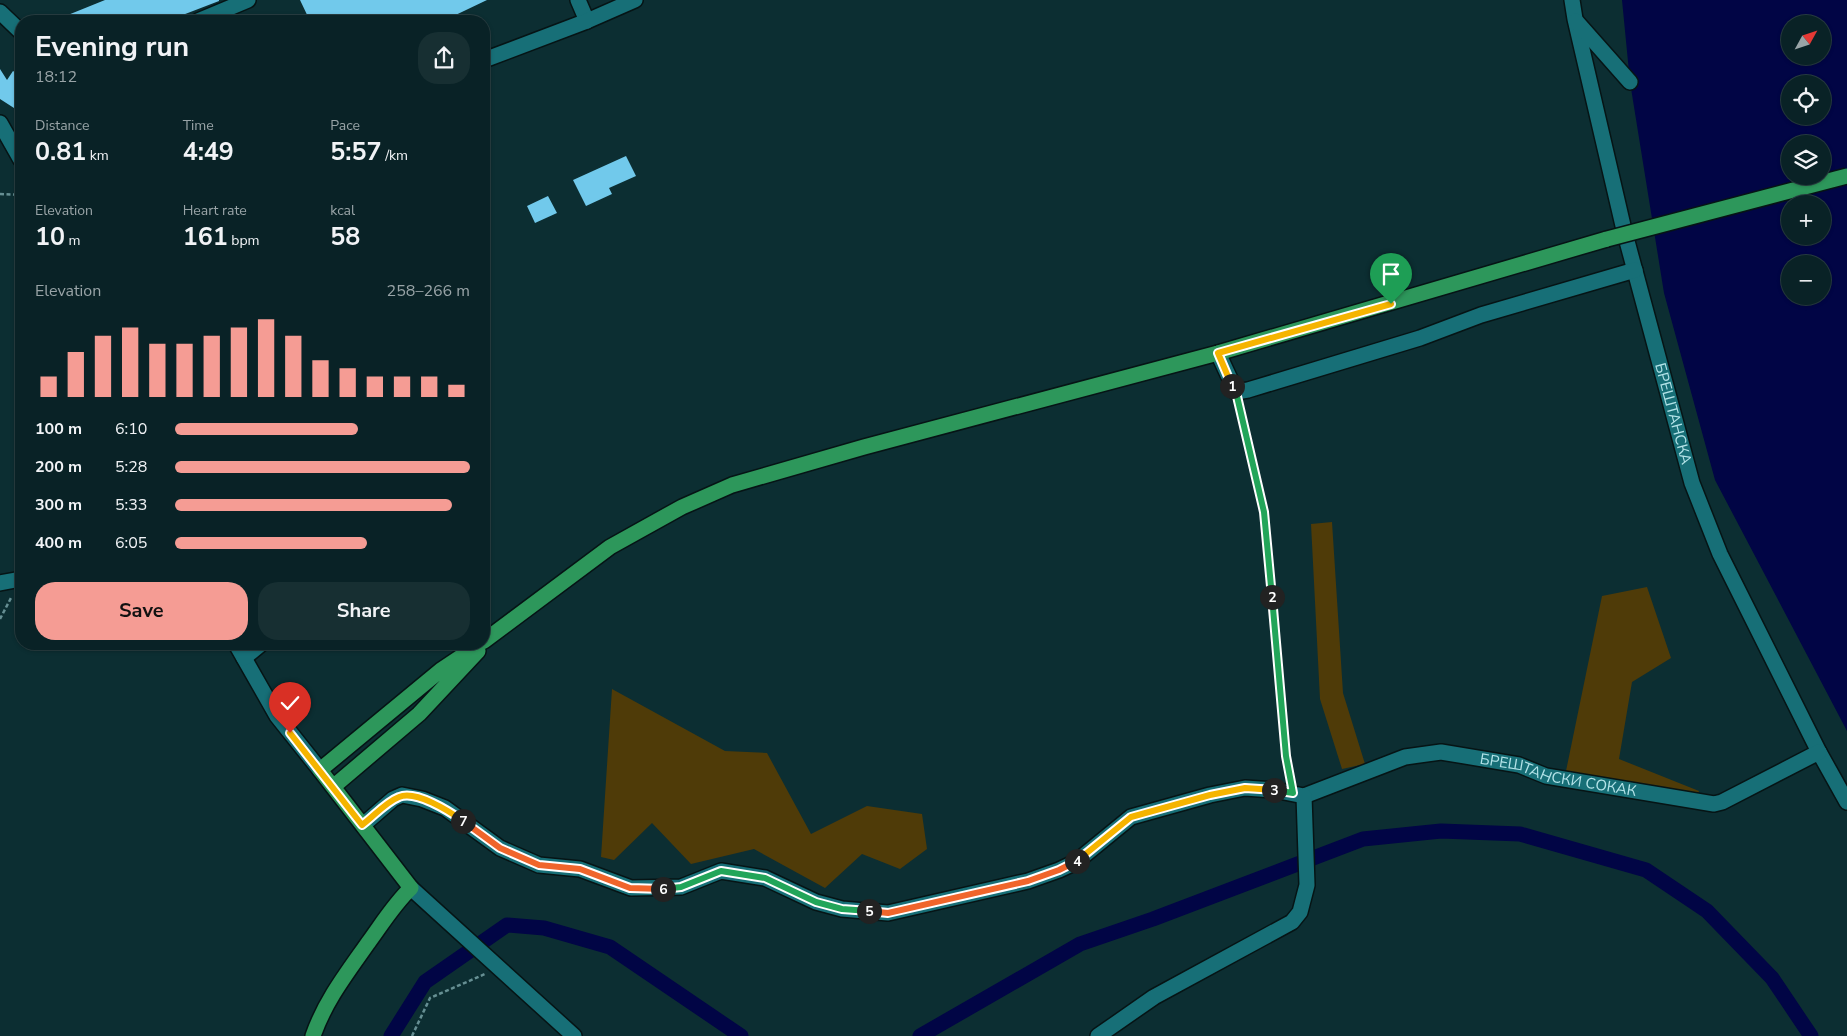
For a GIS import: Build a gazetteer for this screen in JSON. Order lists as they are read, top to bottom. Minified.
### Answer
{"streets":{"street":["БРЕШТАНСКА","БРЕШТАНСКИ СОКАК"]},"crossings":[["БРЕШТАНСКА","БРЕШТАНСКИ СОКАК"]],"north":"top right","page":{"map_buttons":["+","−"],"heading":["Evening run","18:12"],"stats":[["Distance","0.81 km"],["Time","4:49"],["Pace","5:57 /km"],["Elevation","10 m"],["Heart rate","161 bpm"],["kcal","58"]],"chart":["Elevation","258–266 m"],"pins":["1","2","3","7","4","6","5"],"list":[{"name":"100 m","note":"6:10"},{"name":"200 m","note":"5:28"},{"name":"300 m","note":"5:33"},{"name":"400 m","note":"6:05"}],"buttons":["Save","Share"]}}
